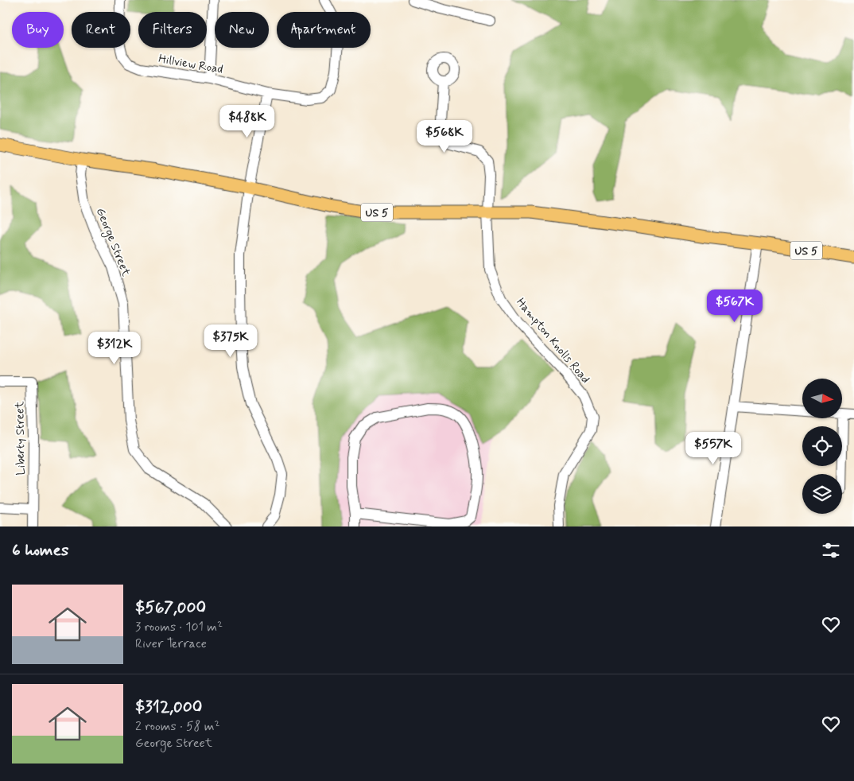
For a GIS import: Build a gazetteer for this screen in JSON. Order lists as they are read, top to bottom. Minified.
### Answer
{"streets":{"main road":["US 5"],"street":["Hillview Road","George Street","Hampton Knolls Road","Liberty Street"]},"crossings":[["US 5","George Street"],["US 5","Hampton Knolls Road"]],"north":"right","page":{"chip":["Buy","Rent","Filters","New","Apartment"],"price":["$488K","$568K","$567K","$375K","$312K","$557K"],"heading":"6 homes","list":[{"name":"$567,000","note":"3 rooms · 101 m² · River Terrace"},{"name":"$312,000","note":"2 rooms · 58 m² · George Street"}]}}
